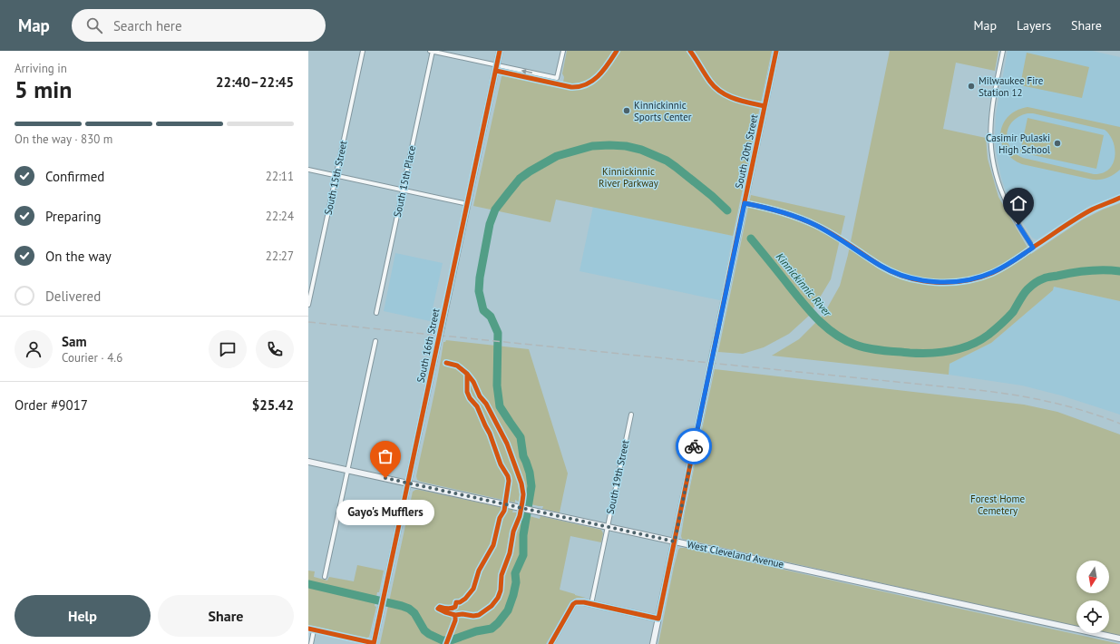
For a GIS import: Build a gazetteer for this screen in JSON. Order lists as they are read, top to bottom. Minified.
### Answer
{"streets":{"street":["South 20th Street","South 15th Street","South 15th Place","South 16th Street","South 19th Street","West Cleveland Avenue"]},"crossings":[["South 20th Street","West Cleveland Avenue"],["South 16th Street","West Cleveland Avenue"],["South 19th Street","West Cleveland Avenue"]],"water":["Kinnickinnic River"],"parks":["Kinnickinnic River Parkway","Forest Home Cemetery"],"places":["Milwaukee Fire Station 12","Kinnickinnic Sports Center","Casimir Pulaski High School","Gayo's Mufflers"],"north":"bottom","page":{"header":"Map","search":"Search here","nav":["Map","Layers","Share"],"heading":["5 min","Arriving in","22:40–22:45"],"panel":["Sam","Courier · 4.6","Order #9017","$25.42"],"bar":"On the way · 830 m","list":[["Confirmed","22:11"],["Preparing","22:24"],["On the way","22:27"],"Delivered"],"bubble":"Gayo's Mufflers","buttons":["Help","Share"]}}
